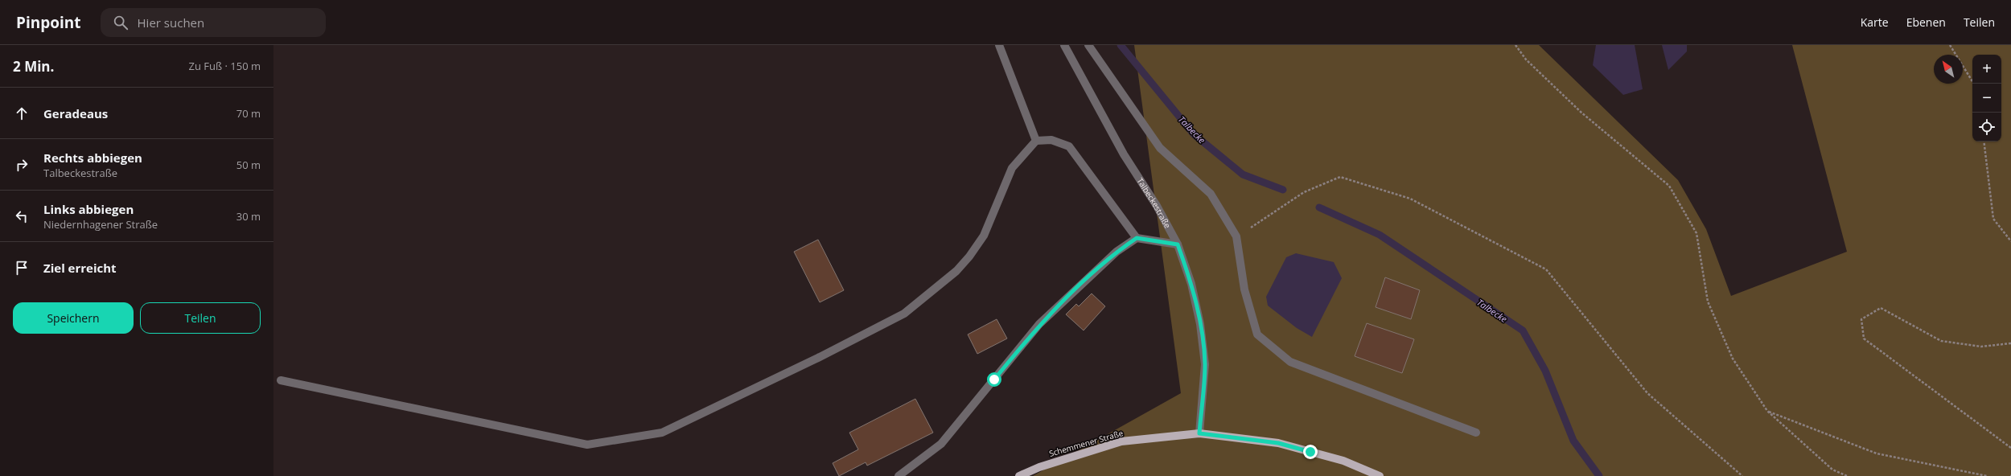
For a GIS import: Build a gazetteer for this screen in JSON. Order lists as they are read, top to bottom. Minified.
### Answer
{"streets":{"main road":["Schemmener Straße"],"street":["Talbeckestraße"]},"crossings":[["Talbeckestraße","Schemmener Straße"]],"water":["Talbecke"],"north":"top left","page":{"header":"Pinpoint","search":"Hier suchen","nav":["Karte","Ebenen","Teilen"],"heading":["2 Min.","Zu Fuß · 150 m"],"map_buttons":["+","−"],"list":[["Geradeaus","70 m"],["Rechts abbiegen","Talbeckestraße","50 m"],["Links abbiegen","Niedernhagener Straße","30 m"],"Ziel erreicht"],"buttons":["Speichern","Teilen"]}}
